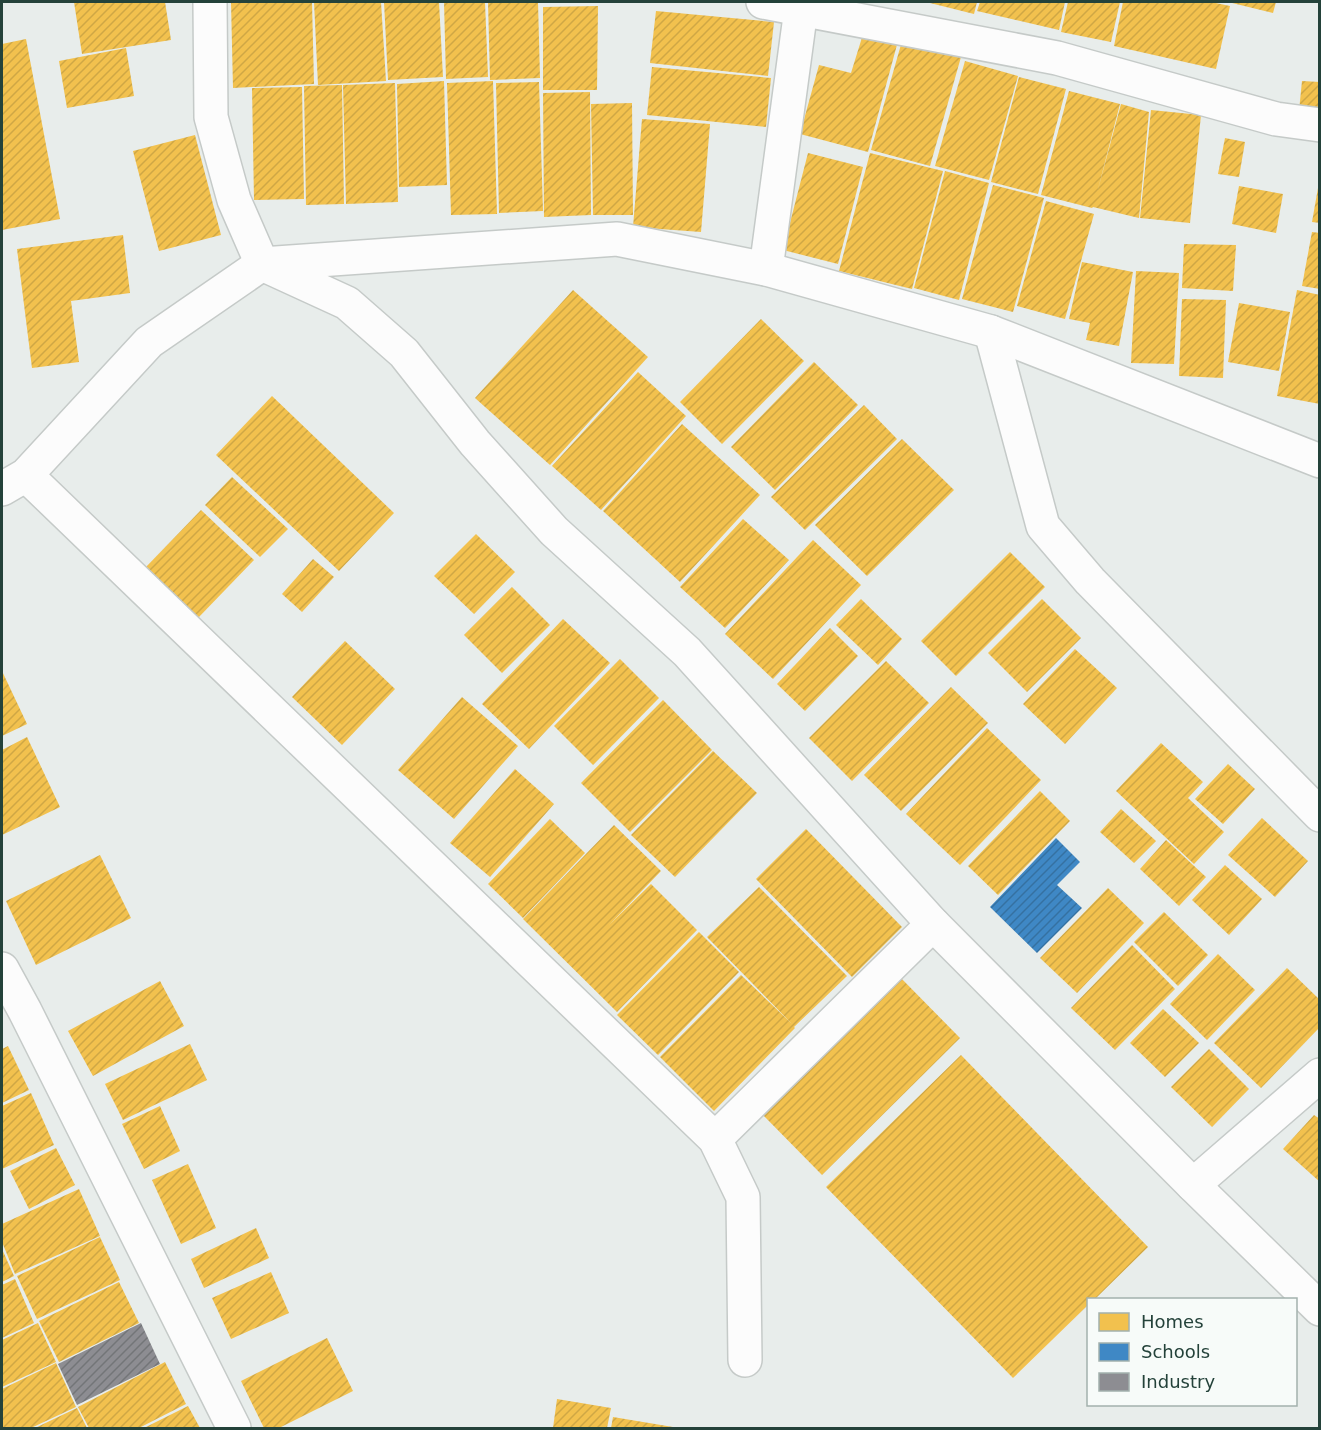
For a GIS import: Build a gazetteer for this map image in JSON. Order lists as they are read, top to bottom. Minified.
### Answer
{"legend":["Homes","Schools","Industry"]}
